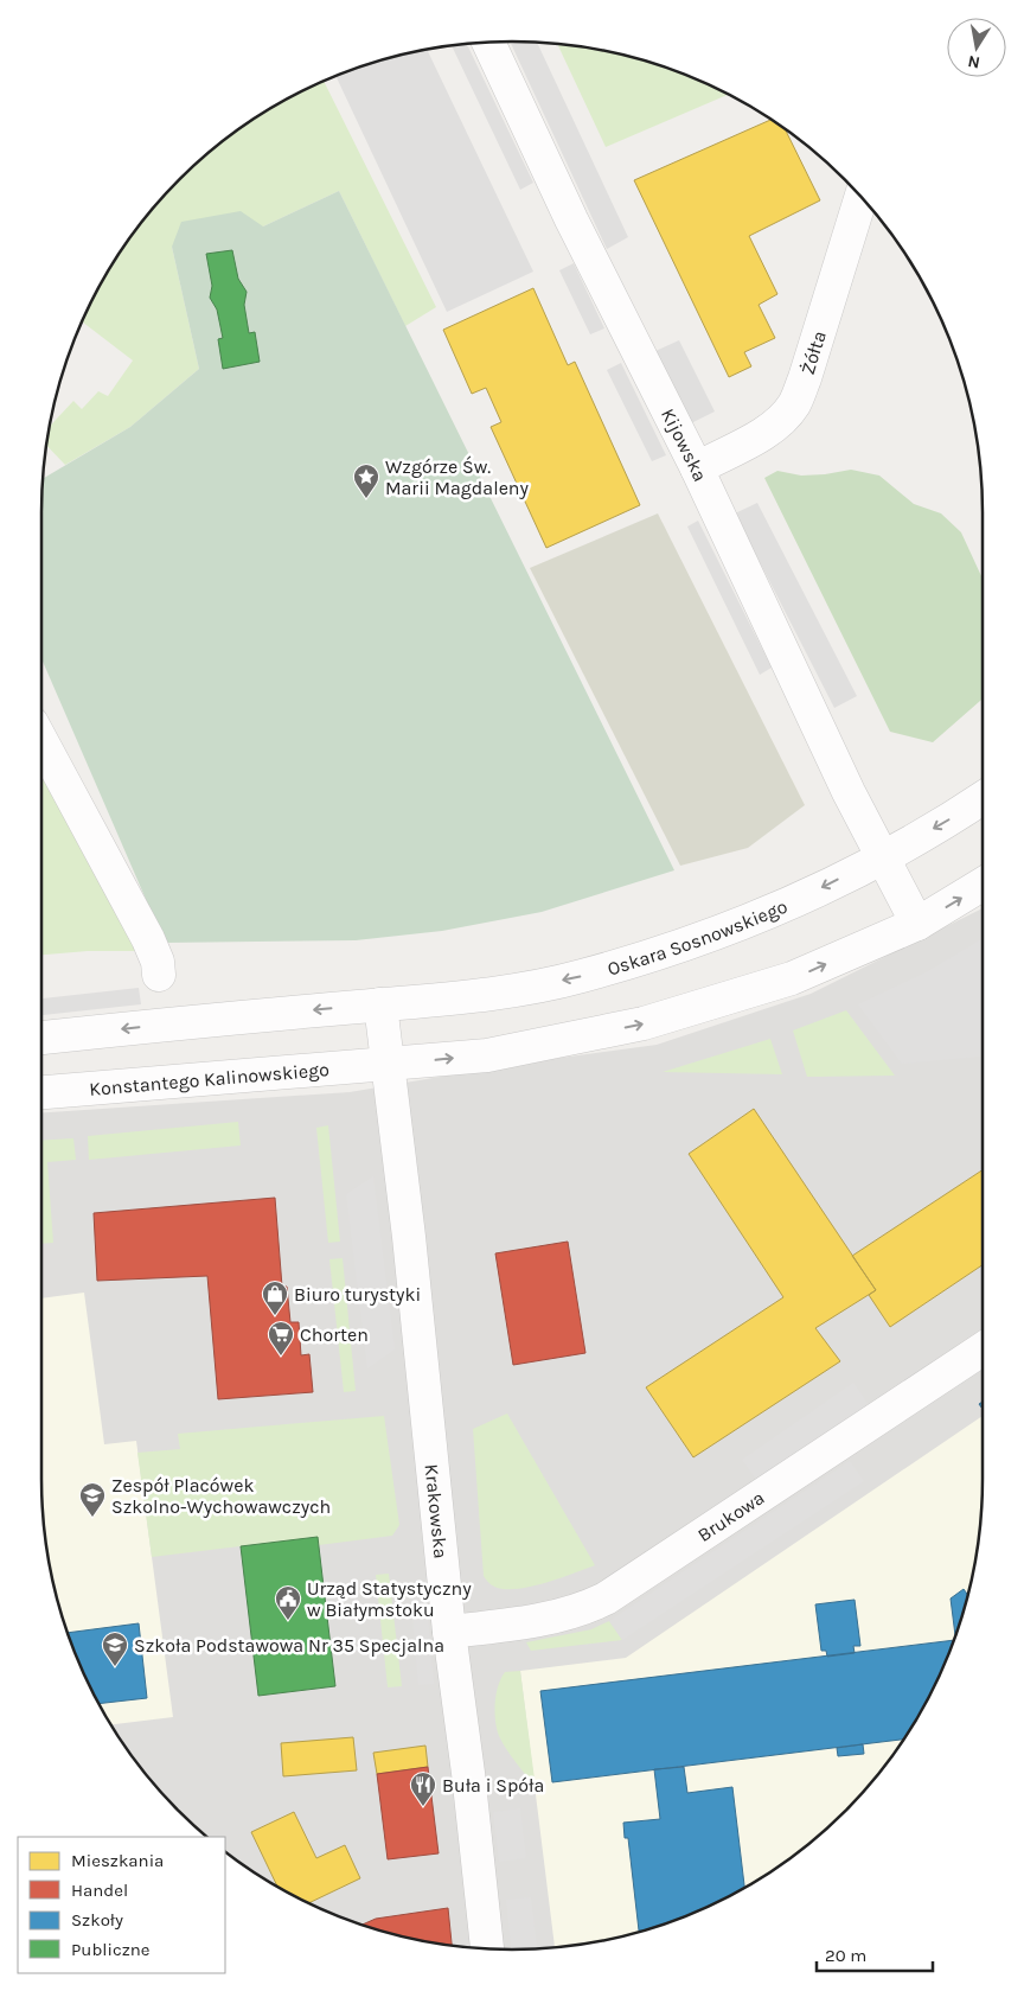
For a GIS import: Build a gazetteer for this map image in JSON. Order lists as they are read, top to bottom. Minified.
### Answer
{"streets":{"street":["Żółta","Kijowska","Oskara Sosnowskiego","Konstantego Kalinowskiego","Krakowska","Brukowa"]},"crossings":[["Żółta","Kijowska"],["Kijowska","Oskara Sosnowskiego"],["Oskara Sosnowskiego","Krakowska"],["Konstantego Kalinowskiego","Krakowska"],["Krakowska","Brukowa"]],"places":{"place":["Wzgórze Św. Marii Magdaleny"],"shop":["Biuro turystyki"],"supermarket":["Chorten"],"school or university":["Zespół Placówek Szkolno-Wychowawczych","Szkoła Podstawowa Nr 35 Specjalna"],"public building":["Urząd Statystyczny w Białymstoku"],"restaurant":["Buła i Spóła"]},"legend":["Mieszkania","Handel","Szkoły","Publiczne"],"scale_bar":"20 m","north":"bottom"}
